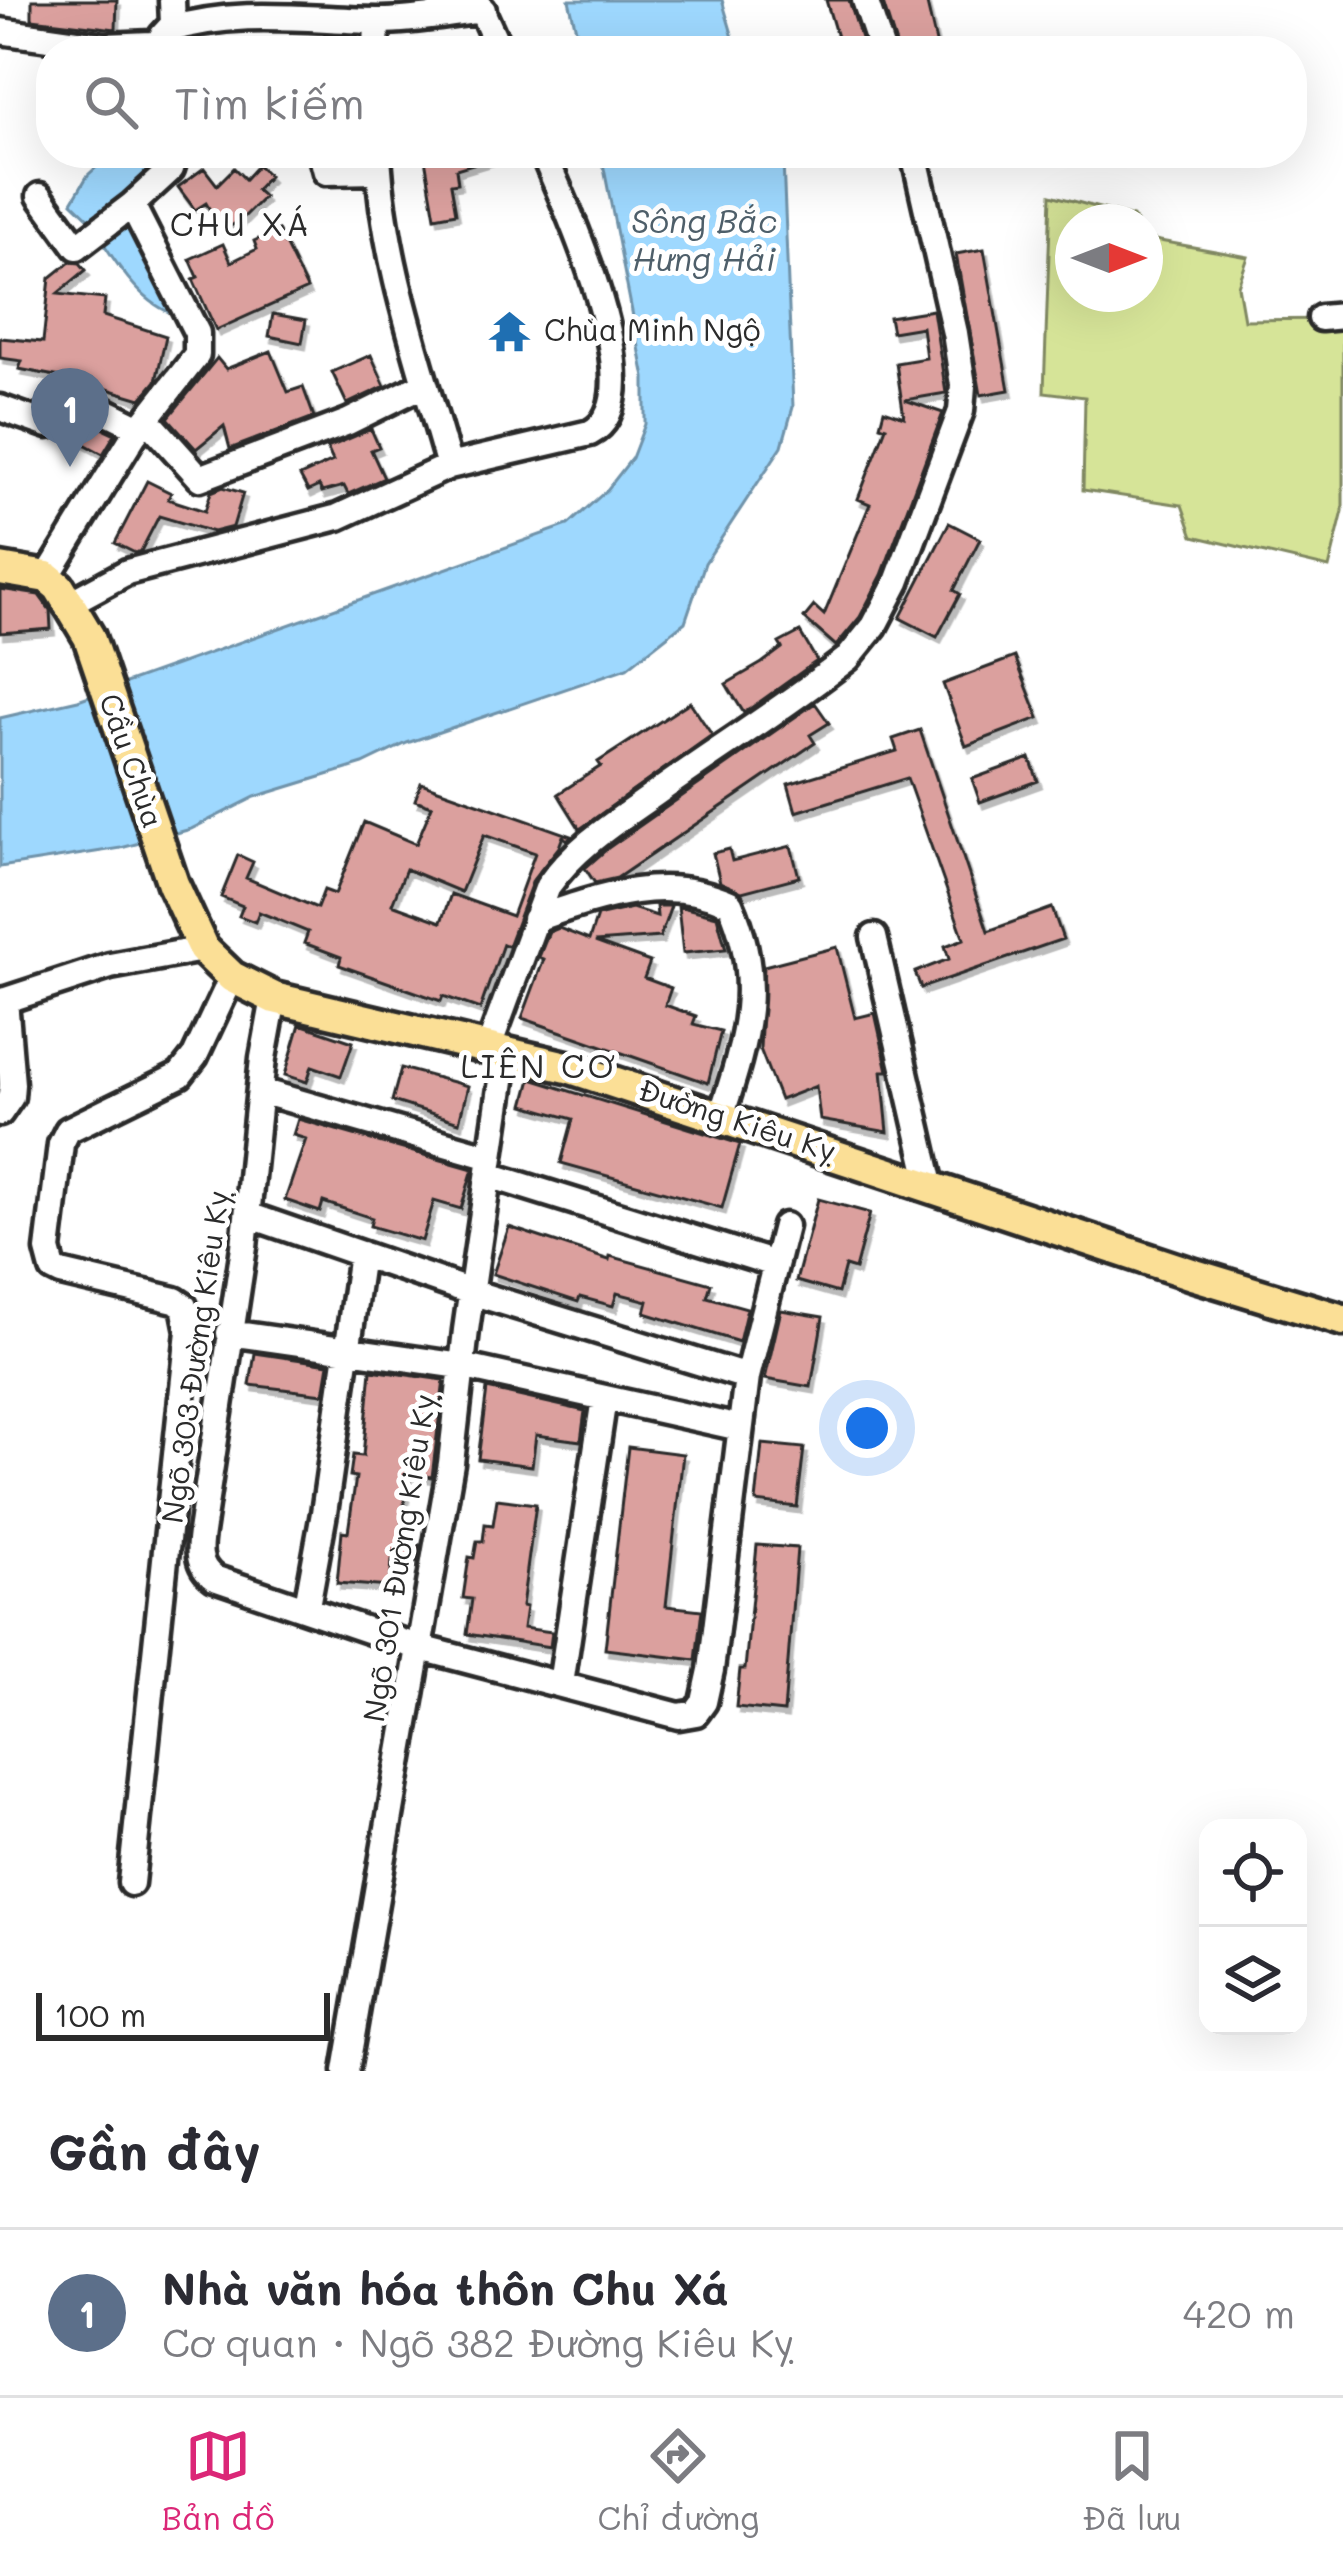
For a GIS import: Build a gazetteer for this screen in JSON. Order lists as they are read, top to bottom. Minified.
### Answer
{"streets":{"main road":["Cầu Chùa","Đường Kiêu Kỵ"],"street":["Ngõ 303 Đường Kiêu Kỵ","Ngõ 301 Đường Kiêu Kỵ"]},"crossings":[["Cầu Chùa","Đường Kiêu Kỵ"],["Đường Kiêu Kỵ","Ngõ 303 Đường Kiêu Kỵ"],["Đường Kiêu Kỵ","Ngõ 301 Đường Kiêu Kỵ"],["Ngõ 303 Đường Kiêu Kỵ","Ngõ 301 Đường Kiêu Kỵ"]],"districts":["CHU XÁ","LIÊN CƠ"],"water":["Sông Bắc Hưng Hải"],"places":{"temple":["Chùa Minh Ngộ"]},"scale_bar":"100 m","north":"right","page":{"search":"Tìm kiếm","pins":"1","scale":"100 m","heading":"Gần đây","list":[{"mark":"1","name":"Nhà văn hóa thôn Chu Xá","note":"Cơ quan · Ngõ 382 Đường Kiêu Kỵ","value":"420 m"}],"nav":["Bản đồ","Chỉ đường","Đã lưu"]}}
